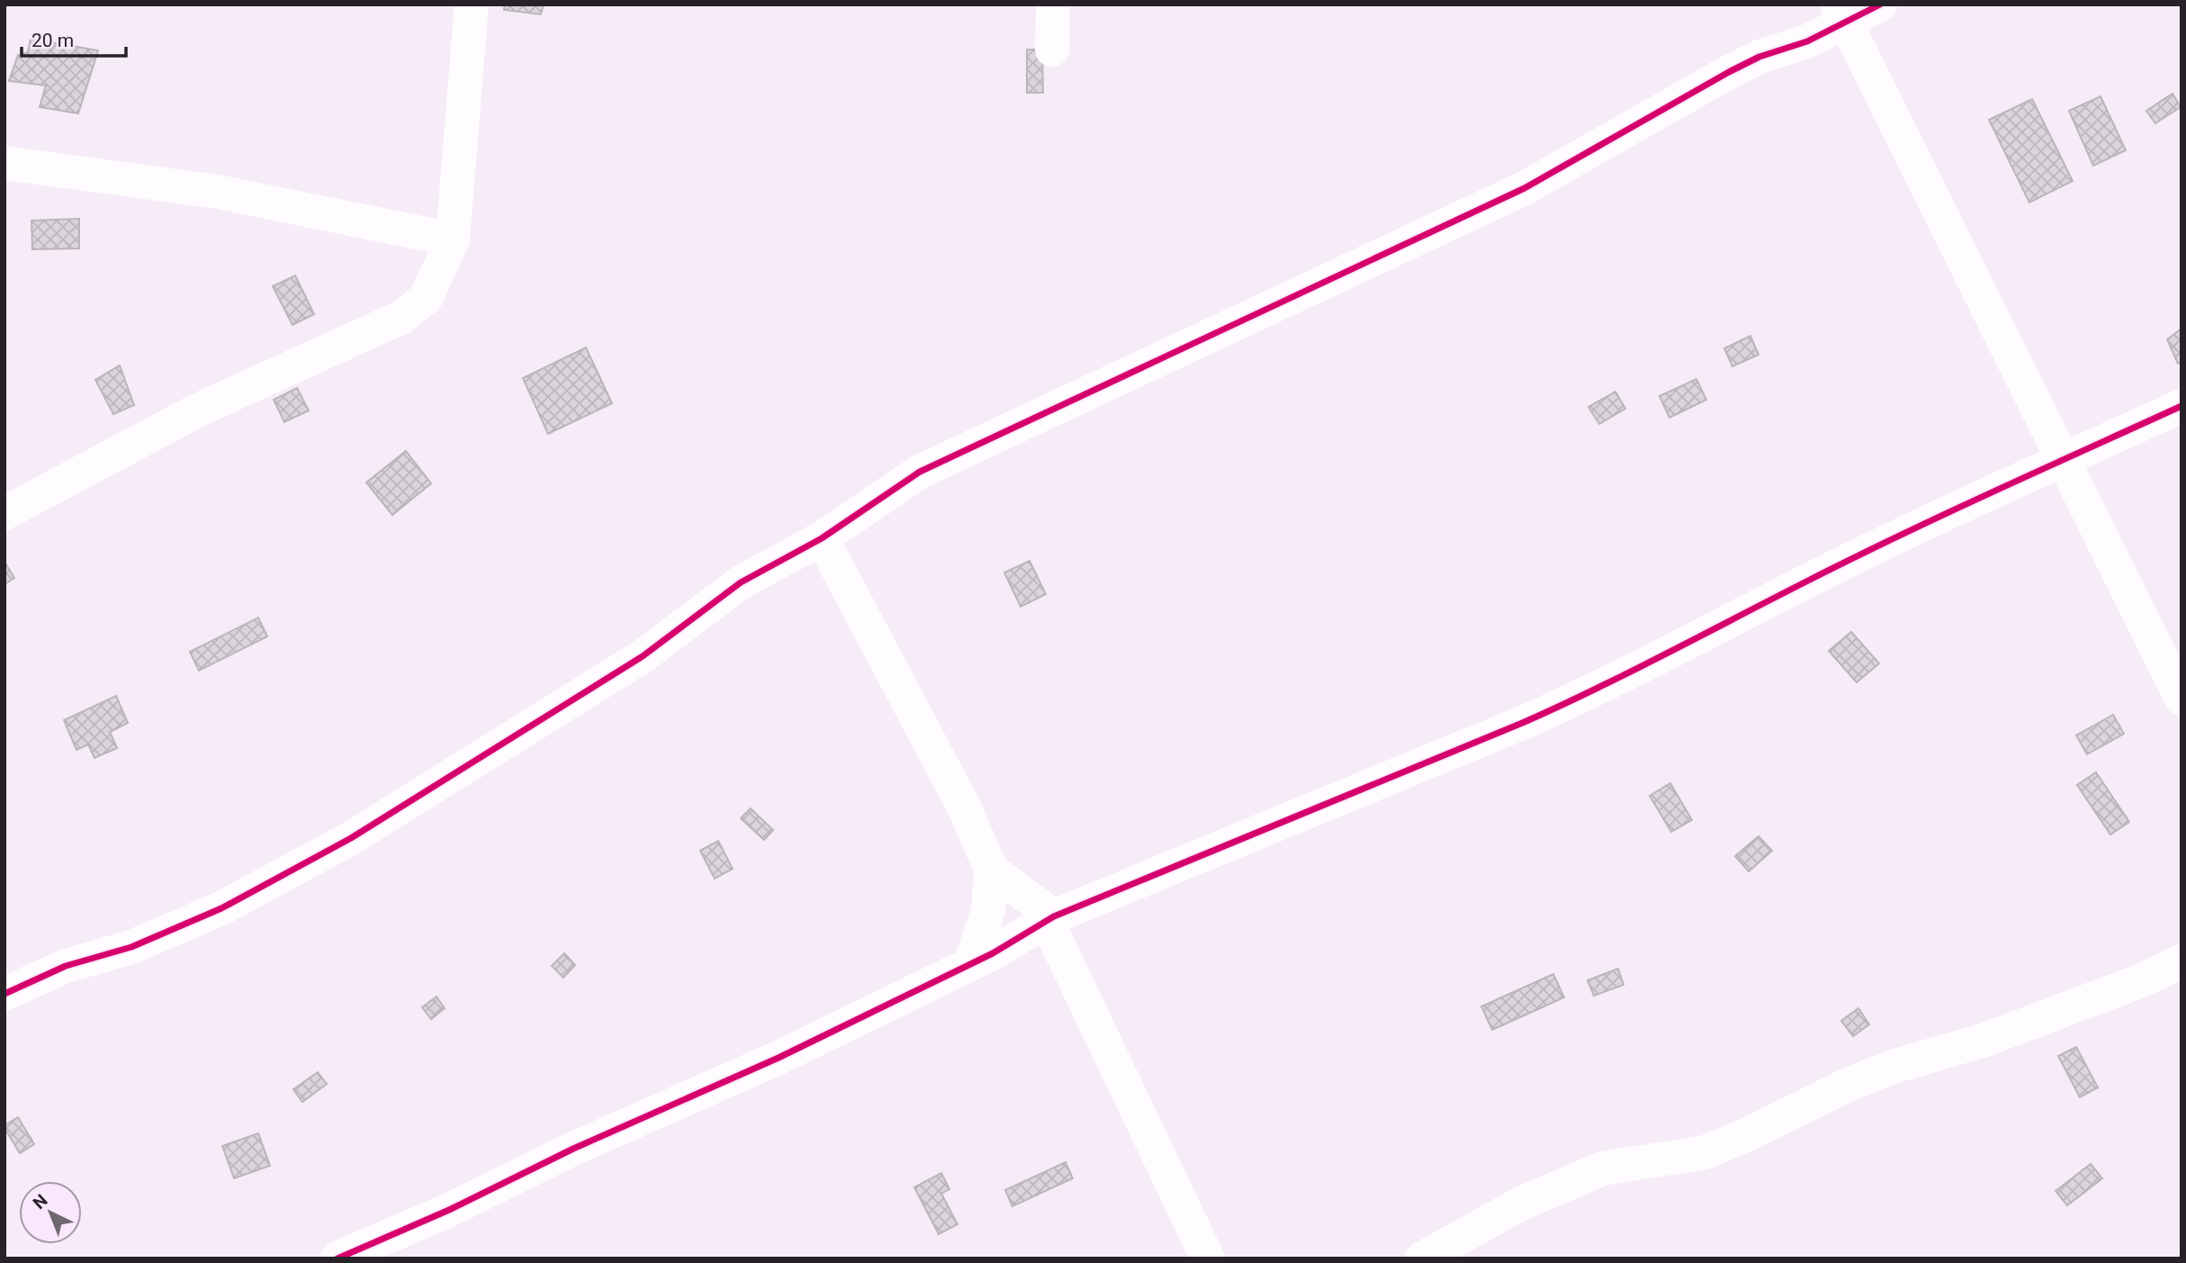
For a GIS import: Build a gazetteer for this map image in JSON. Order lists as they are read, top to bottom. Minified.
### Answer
{"scale_bar":"20 m","north":"top left"}
